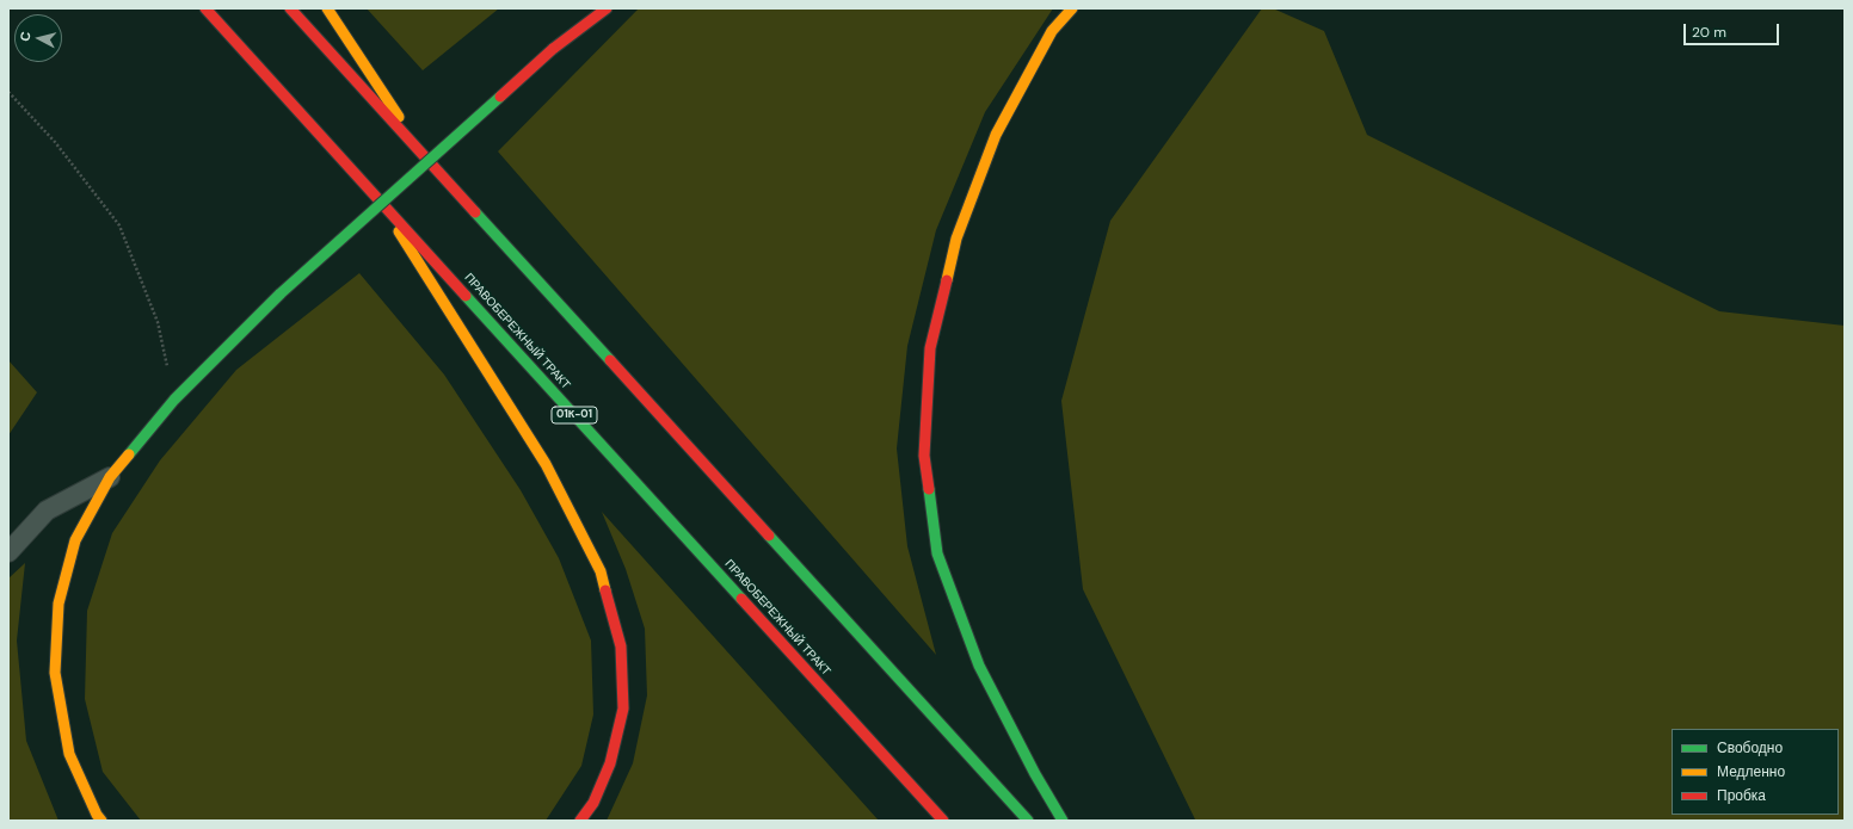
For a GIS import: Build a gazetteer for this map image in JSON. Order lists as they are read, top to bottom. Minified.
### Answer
{"streets":{"main road":["ПРАВОБЕРЕЖНЫЙ ТРАКТ","01К-01"]},"legend":["Свободно","Медленно","Пробка"],"scale_bar":"20 m","north":"left"}
